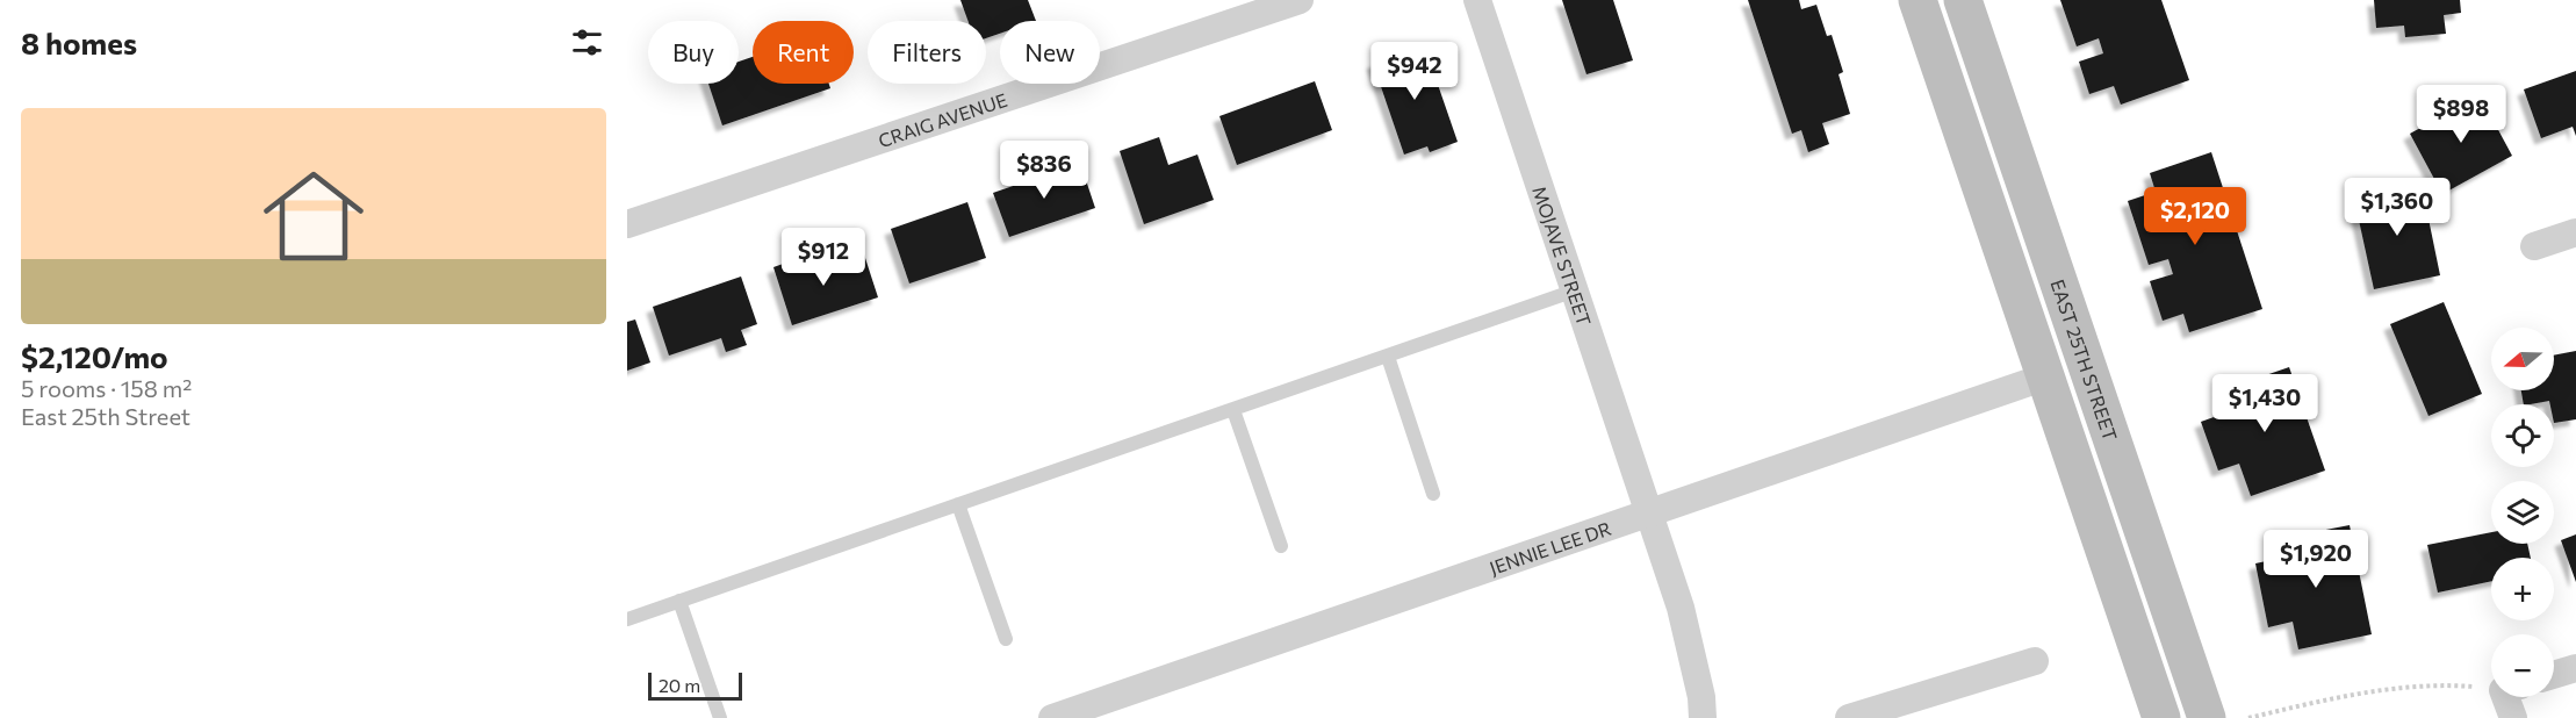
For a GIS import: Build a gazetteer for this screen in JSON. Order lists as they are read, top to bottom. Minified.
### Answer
{"streets":{"street":["CRAIG AVENUE","MOJAVE STREET","EAST 25TH STREET","JENNIE LEE DR"]},"crossings":[["MOJAVE STREET","JENNIE LEE DR"]],"scale_bar":"20 m","north":"left","page":{"heading":"8 homes","chip":["Buy","Rent","Filters","New"],"price":["$942","$898","$836","$1,360","$2,120","$912","$1,430","$1,920"],"list":[{"name":"$2,120/mo","note":"5 rooms · 158 m² · East 25th Street"}],"map_buttons":["+","−"],"scale":"20 m"}}
